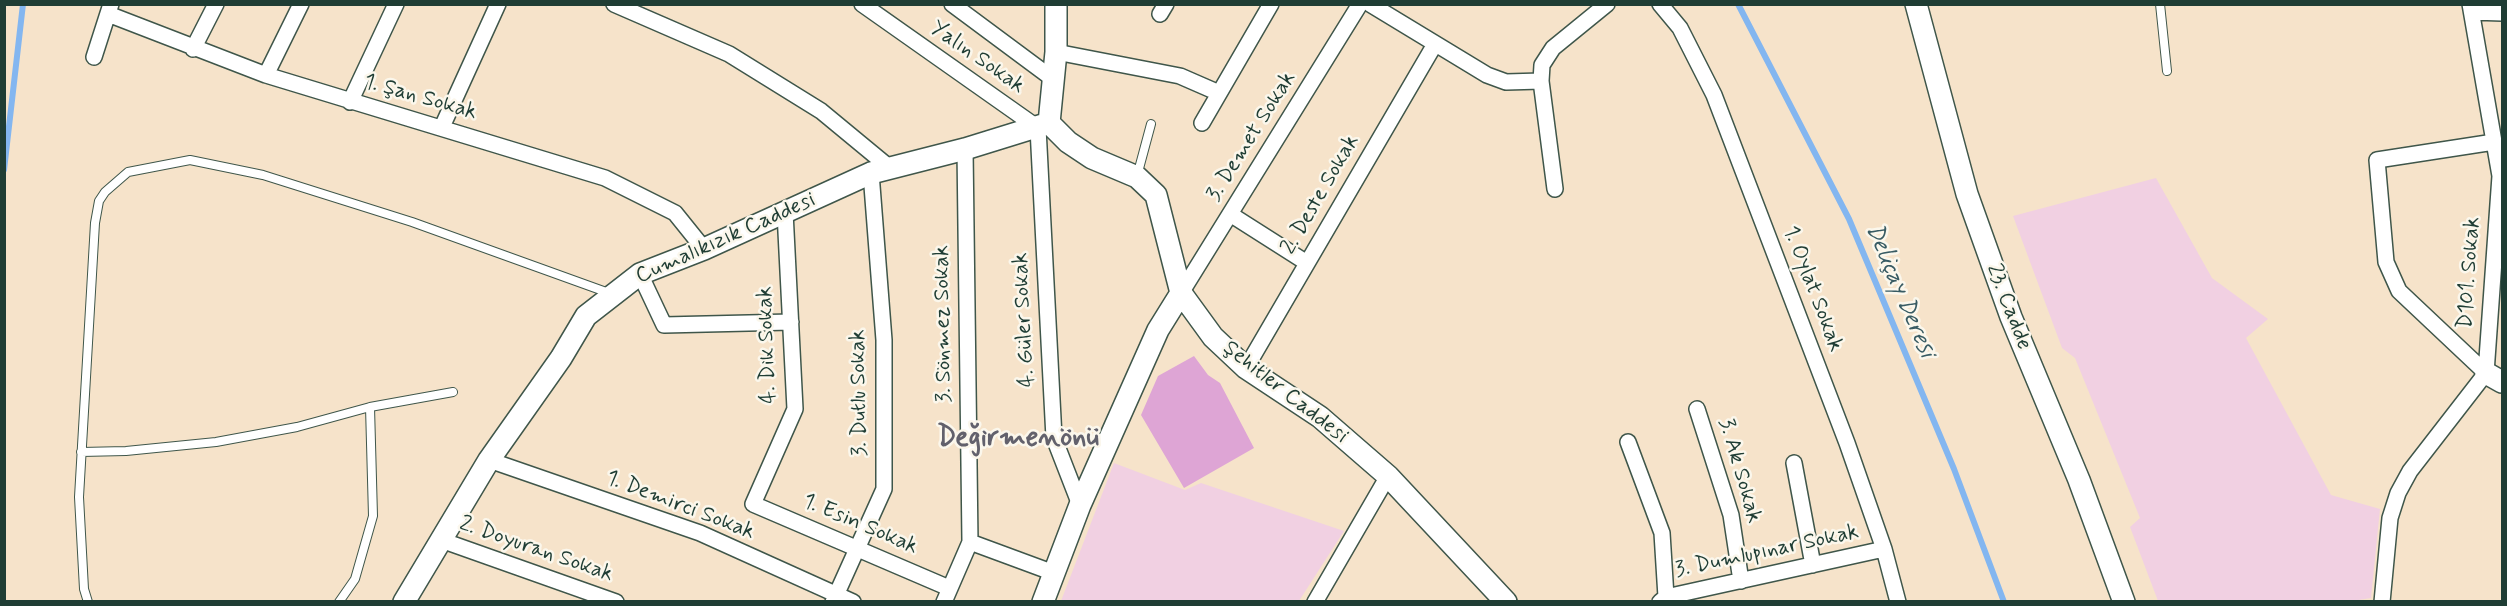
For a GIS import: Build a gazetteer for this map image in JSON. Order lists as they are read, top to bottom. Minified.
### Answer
{"streets":{"street":["Yalın Sokak","1. Şan Sokak","3. Demet Sokak","2. Deste Sokak","Cumalıkızık Caddesi","D101. Sokak","1. Oylat Sokak","23. Cadde","4. Güler Sokak","3. Sönmez Sokak","4. Dik Sokak","3. Dutlu Sokak","Şehitler Caddesi","3. Ak Sokak","1. Demirci Sokak","1. Esin Sokak","2. Doyuran Sokak","3. Dumlupınar Sokak"]},"crossings":[["Yalın Sokak","Cumalıkızık Caddesi"],["Yalın Sokak","4. Güler Sokak"],["Yalın Sokak","Şehitler Caddesi"],["1. Şan Sokak","Cumalıkızık Caddesi"],["3. Demet Sokak","Şehitler Caddesi"],["2. Deste Sokak","Şehitler Caddesi"],["Cumalıkızık Caddesi","4. Güler Sokak"],["Cumalıkızık Caddesi","3. Sönmez Sokak"],["Cumalıkızık Caddesi","4. Dik Sokak"],["Cumalıkızık Caddesi","3. Dutlu Sokak"],["Cumalıkızık Caddesi","Şehitler Caddesi"],["Cumalıkızık Caddesi","1. Demirci Sokak"],["Cumalıkızık Caddesi","2. Doyuran Sokak"],["1. Oylat Sokak","3. Dumlupınar Sokak"],["4. Güler Sokak","Şehitler Caddesi"],["3. Sönmez Sokak","1. Esin Sokak"],["4. Dik Sokak","1. Esin Sokak"],["3. Dutlu Sokak","1. Demirci Sokak"],["3. Dutlu Sokak","1. Esin Sokak"],["3. Ak Sokak","3. Dumlupınar Sokak"]],"districts":["Değirmenönü"],"water":["Deliçay Deresi"]}
